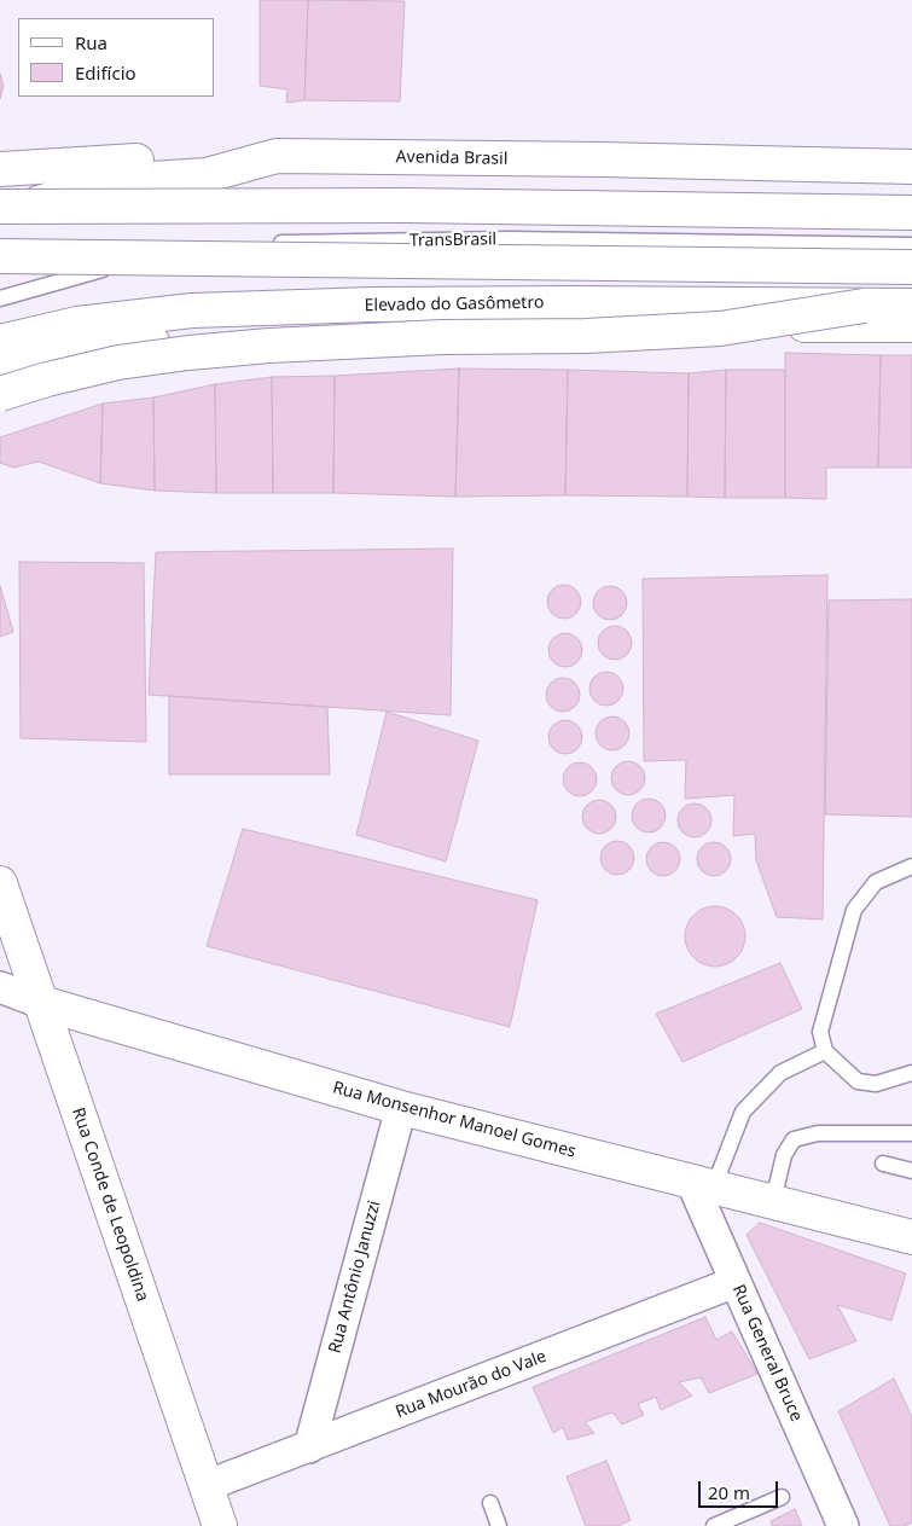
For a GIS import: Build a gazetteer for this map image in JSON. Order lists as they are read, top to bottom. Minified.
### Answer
{"streets":{"main road":["Avenida Brasil","Elevado do Gasômetro","Rua Monsenhor Manoel Gomes","Rua Conde de Leopoldina"],"street":["Rua Antônio Januzzi","Rua General Bruce","Rua Mourão do Vale"],"lane":["TransBrasil"]},"crossings":[["Rua Monsenhor Manoel Gomes","Rua Conde de Leopoldina"],["Rua Monsenhor Manoel Gomes","Rua Antônio Januzzi"],["Rua Monsenhor Manoel Gomes","Rua General Bruce"],["Rua Conde de Leopoldina","Rua Mourão do Vale"],["Rua Antônio Januzzi","Rua Mourão do Vale"],["Rua General Bruce","Rua Mourão do Vale"]],"legend":["Rua","Edifício"],"scale_bar":"20 m"}
